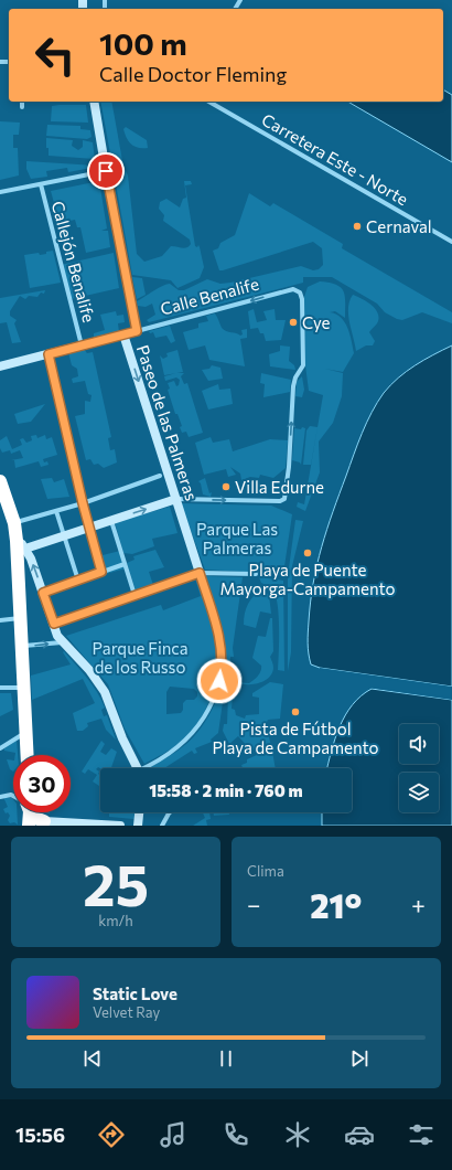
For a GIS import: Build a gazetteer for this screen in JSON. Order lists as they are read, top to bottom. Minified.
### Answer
{"streets":{"street":["Carretera Este - Norte","Callejón Benalife","Calle Benalife","Paseo de las Palmeras"]},"crossings":[["Callejón Benalife","Calle Benalife"],["Calle Benalife","Paseo de las Palmeras"]],"one_way":["Paseo de las Palmeras"],"parks":["Parque Las Palmeras","Parque Finca de los Russo"],"places":["Cernaval","Cye","Villa Edurne","Playa de Puente Mayorga-Campamento","Pista de Fútbol Playa de Campamento"],"page":{"turn":["100 m","Calle Doctor Fleming"],"limit":"30","trip":"15:58 · 2 min · 760 m","tile":[["25","km/h"],"Clima"],"heat":["−","21°","+"],"song":["Static Love","Velvet Ray"],"tabs":"15:56"}}
